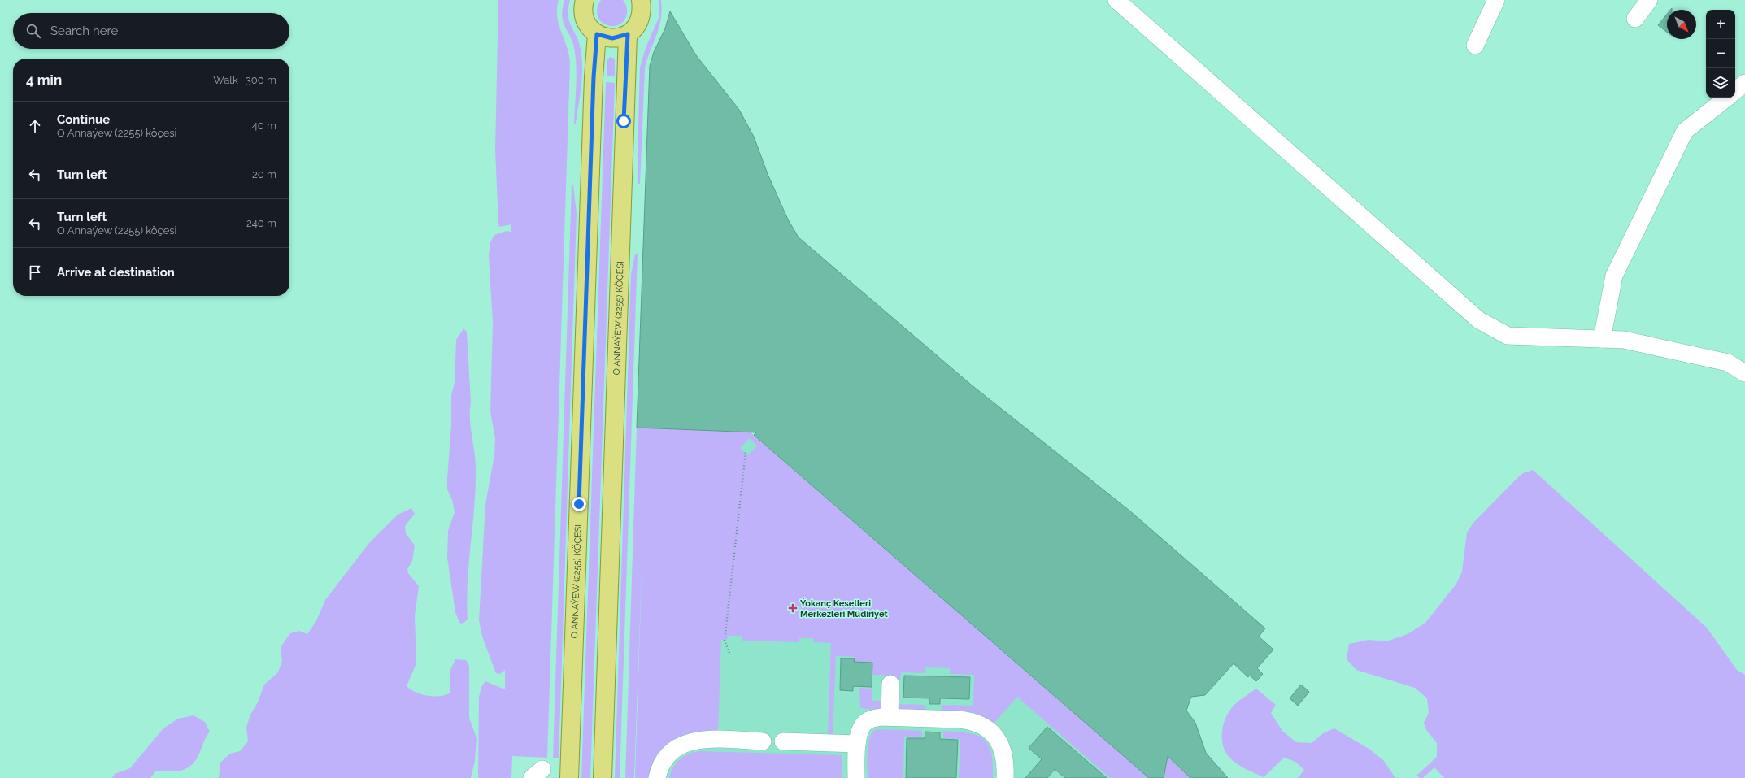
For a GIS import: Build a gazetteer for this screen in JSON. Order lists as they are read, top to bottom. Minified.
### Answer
{"streets":{"main road":["O ANNAÝEW (2255) KÖÇESI"]},"places":{"health":["Ýokanç Keselleri Merkezleri Müdiriýet"]},"north":"bottom right","page":{"map_buttons":["+","−"],"search":"Search here","heading":["4 min","Walk · 300 m"],"list":[["Continue","O Annaýew (2255) köçesi","40 m"],["Turn left","20 m"],["Turn left","O Annaýew (2255) köçesi","240 m"],"Arrive at destination"]}}
